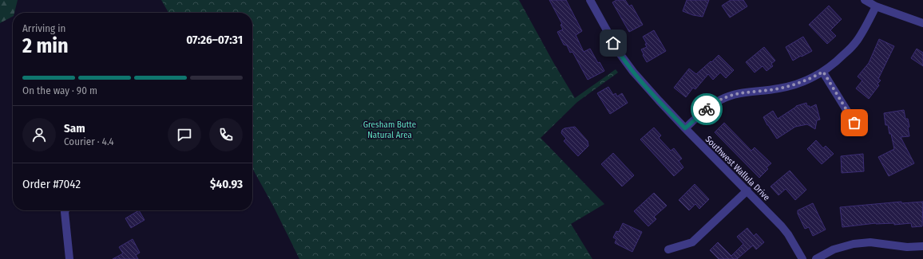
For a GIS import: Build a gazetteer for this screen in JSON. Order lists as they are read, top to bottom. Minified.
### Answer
{"streets":{"street":["Southwest Wallula Drive"]},"parks":["Gresham Butte Natural Area"],"page":{"heading":["2 min","Arriving in","07:26–07:31"],"panel":["Sam","Courier · 4.4","Order #7042","$40.93"],"bar":"On the way · 90 m"}}
